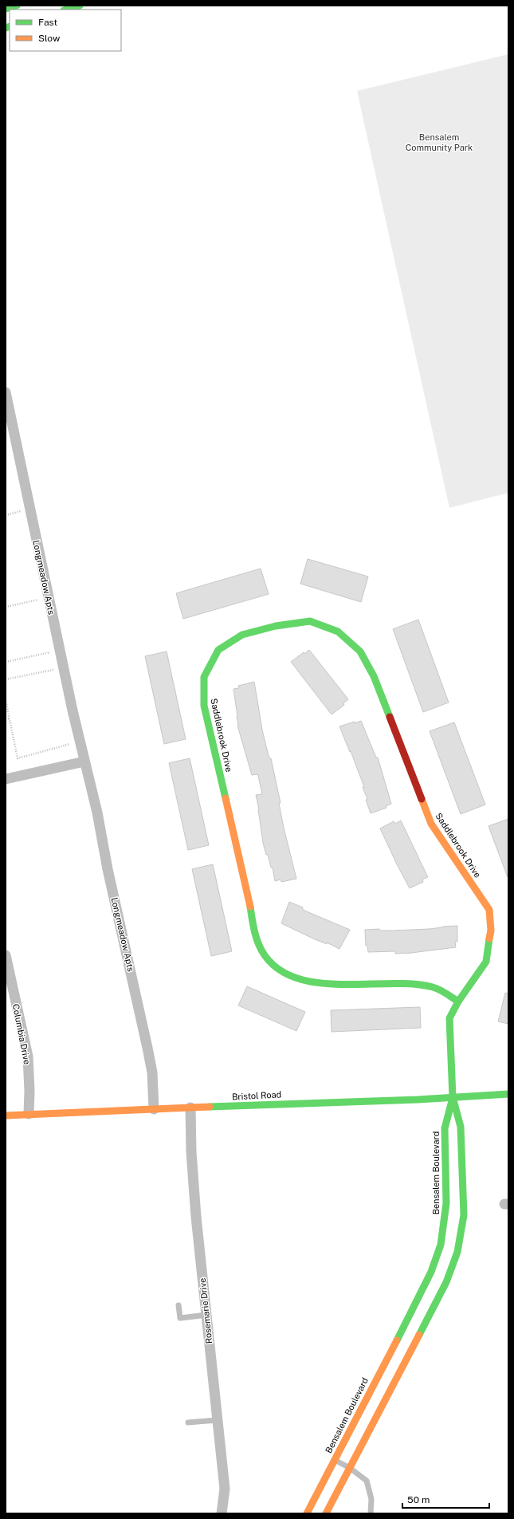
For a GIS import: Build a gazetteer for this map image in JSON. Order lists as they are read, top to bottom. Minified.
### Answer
{"streets":{"main road":["Saddlebrook Drive","Bristol Road","Bensalem Boulevard"],"street":["Longmeadow Apts","Columbia Drive","Rosemarie Drive"]},"crossings":[["Longmeadow Apts","Bristol Road"],["Saddlebrook Drive","Bristol Road"],["Saddlebrook Drive","Bensalem Boulevard"],["Columbia Drive","Bristol Road"],["Bristol Road","Bensalem Boulevard"],["Bristol Road","Rosemarie Drive"]],"parks":["Bensalem Community Park"],"legend":["Fast","Slow"],"scale_bar":"50 m"}
